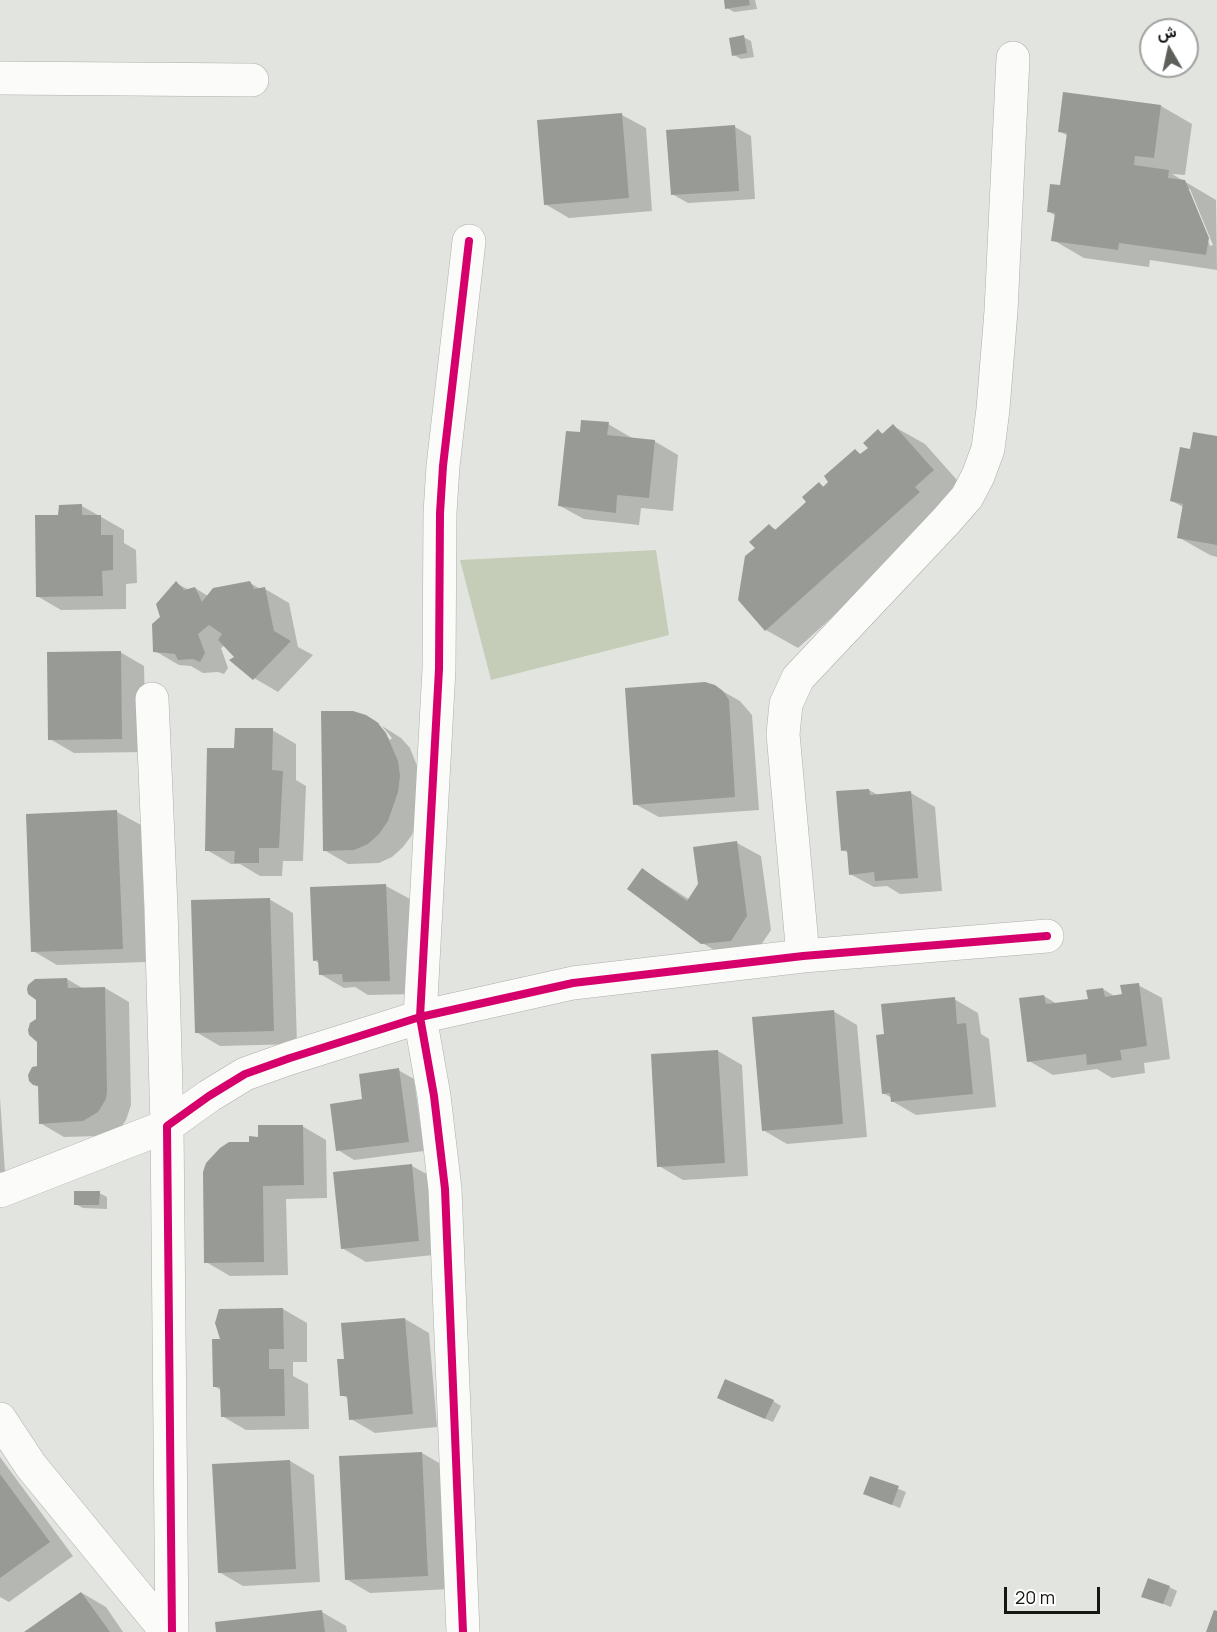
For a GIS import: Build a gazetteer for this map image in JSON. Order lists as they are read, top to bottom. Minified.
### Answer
{"scale_bar":"20 m","north":"top"}
